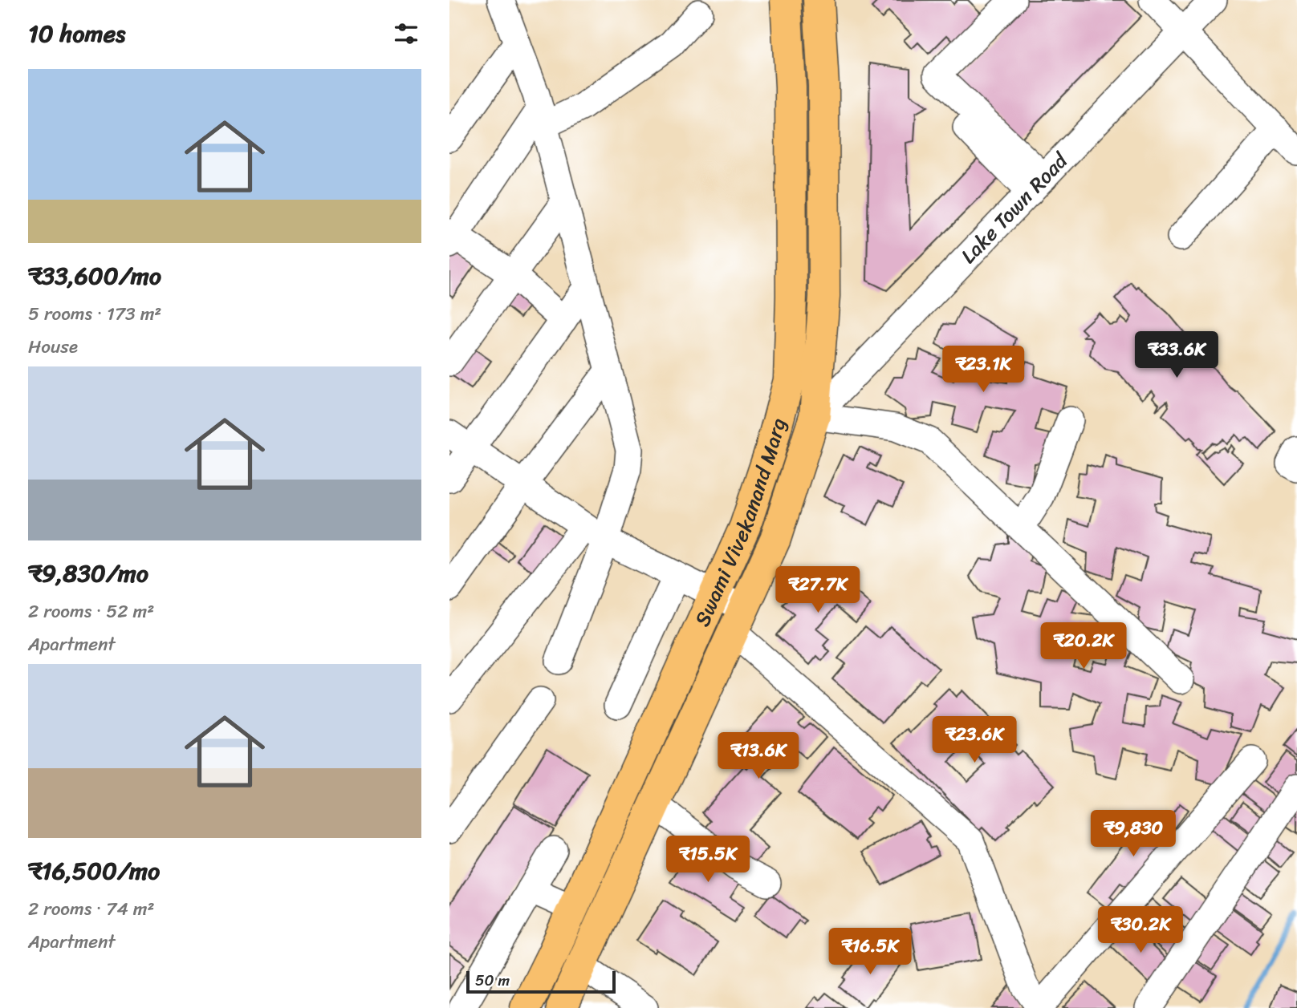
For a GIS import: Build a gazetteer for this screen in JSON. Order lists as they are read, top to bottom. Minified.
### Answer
{"streets":{"main road":["Swami Vivekanand Marg"],"street":["Lake Town Road"]},"crossings":[["Lake Town Road","Swami Vivekanand Marg"]],"scale_bar":"50 m","page":{"heading":"10 homes","list":[{"name":"₹33,600/mo","note":"5 rooms · 173 m² · House"},{"name":"₹9,830/mo","note":"2 rooms · 52 m² · Apartment"},{"name":"₹16,500/mo","note":"2 rooms · 74 m² · Apartment"}],"price":["₹33.6K","₹23.1K","₹27.7K","₹20.2K","₹23.6K","₹13.6K","₹9,830","₹15.5K","₹30.2K","₹16.5K"],"scale":"50 m"}}
